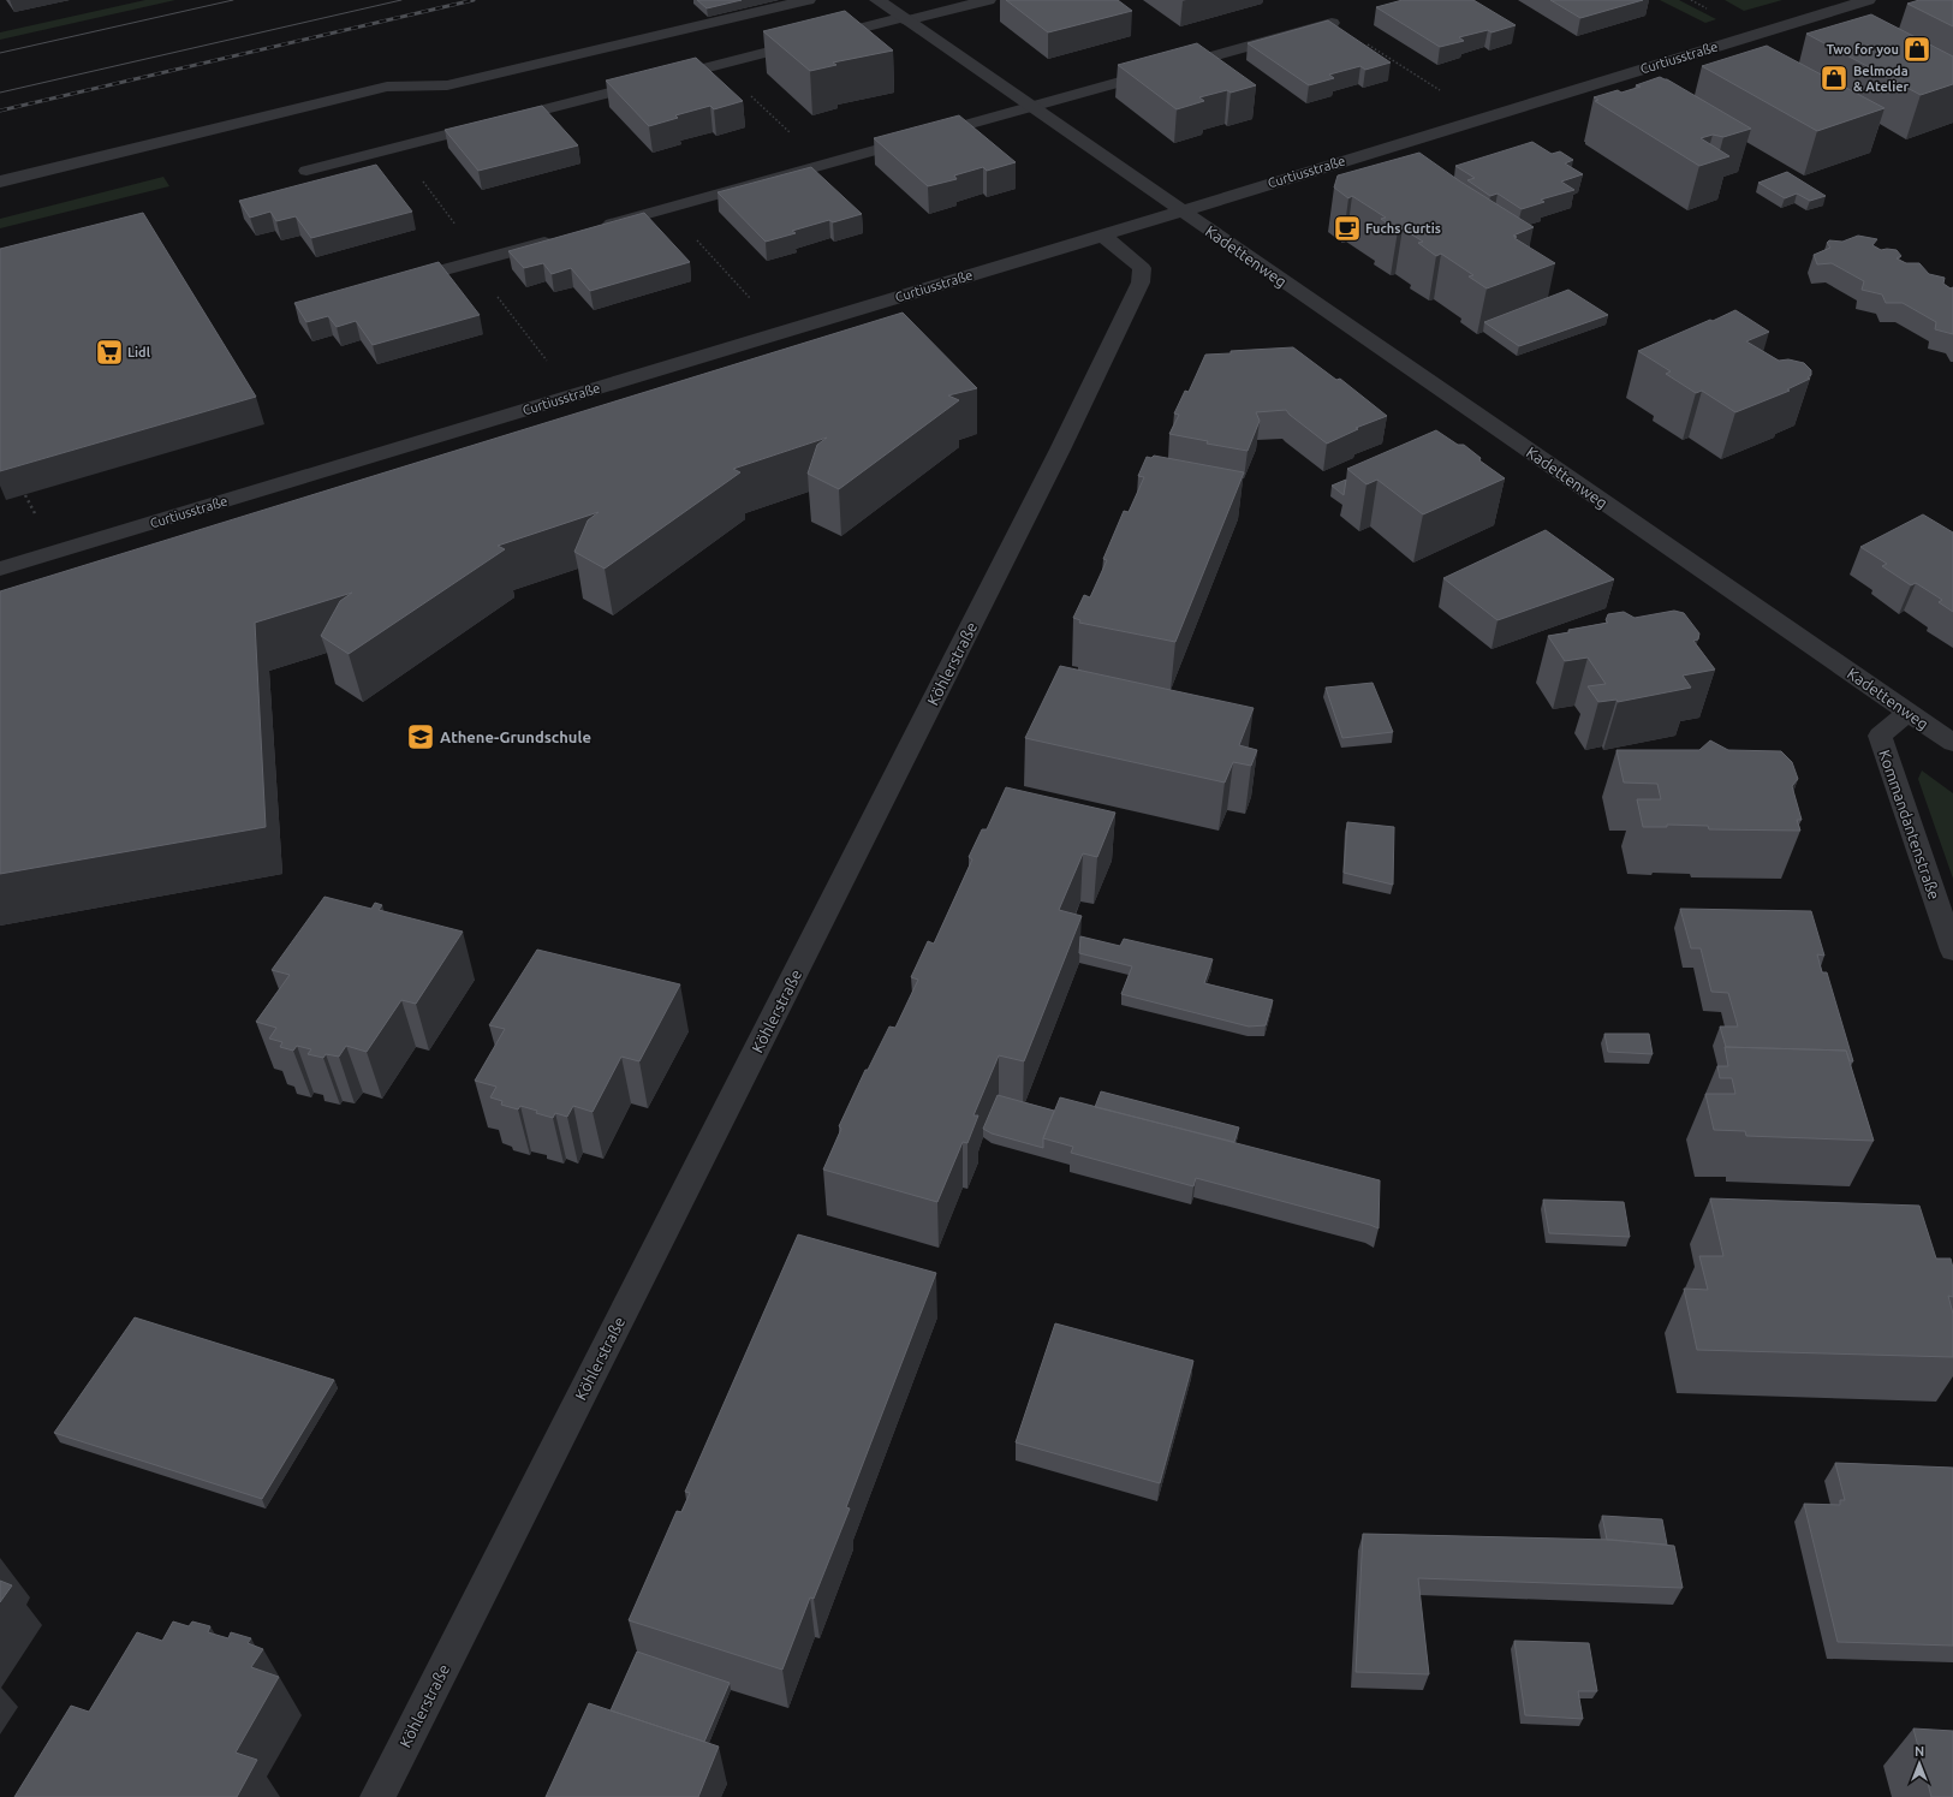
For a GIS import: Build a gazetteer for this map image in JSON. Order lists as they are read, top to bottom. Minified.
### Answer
{"streets":{"street":["Curtiusstraße","Kadettenweg","Köhlerstraße","Kommandantenstraße"]},"crossings":[["Curtiusstraße","Kadettenweg"],["Curtiusstraße","Köhlerstraße"],["Kadettenweg","Kommandantenstraße"]],"places":{"shop":["Two for you","Belmoda & Atelier"],"cafe":["Fuchs Curtis"],"supermarket":["Lidl"],"school or university":["Athene-Grundschule"]},"north":"top"}
